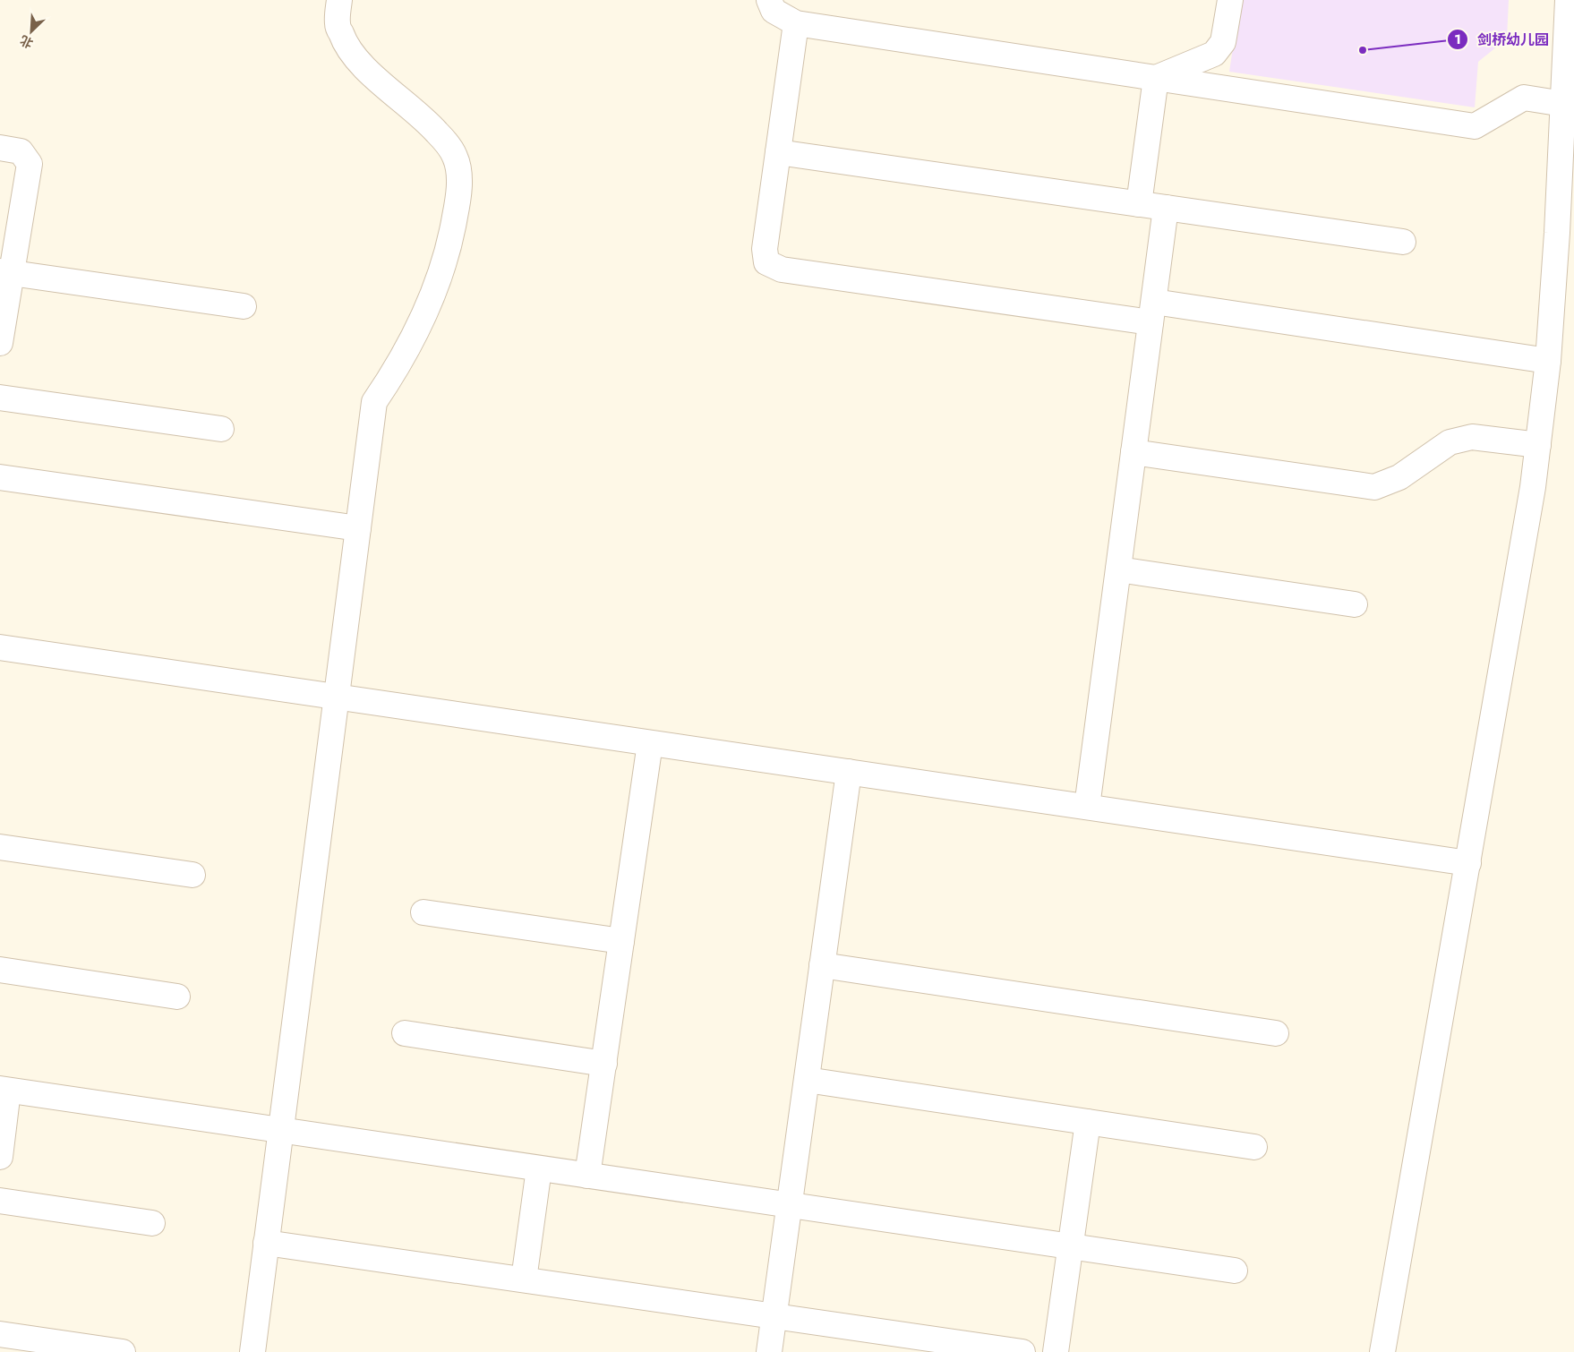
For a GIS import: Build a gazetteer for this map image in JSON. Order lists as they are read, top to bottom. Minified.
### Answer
{"places":["剑桥幼儿园"],"north":"bottom left"}
